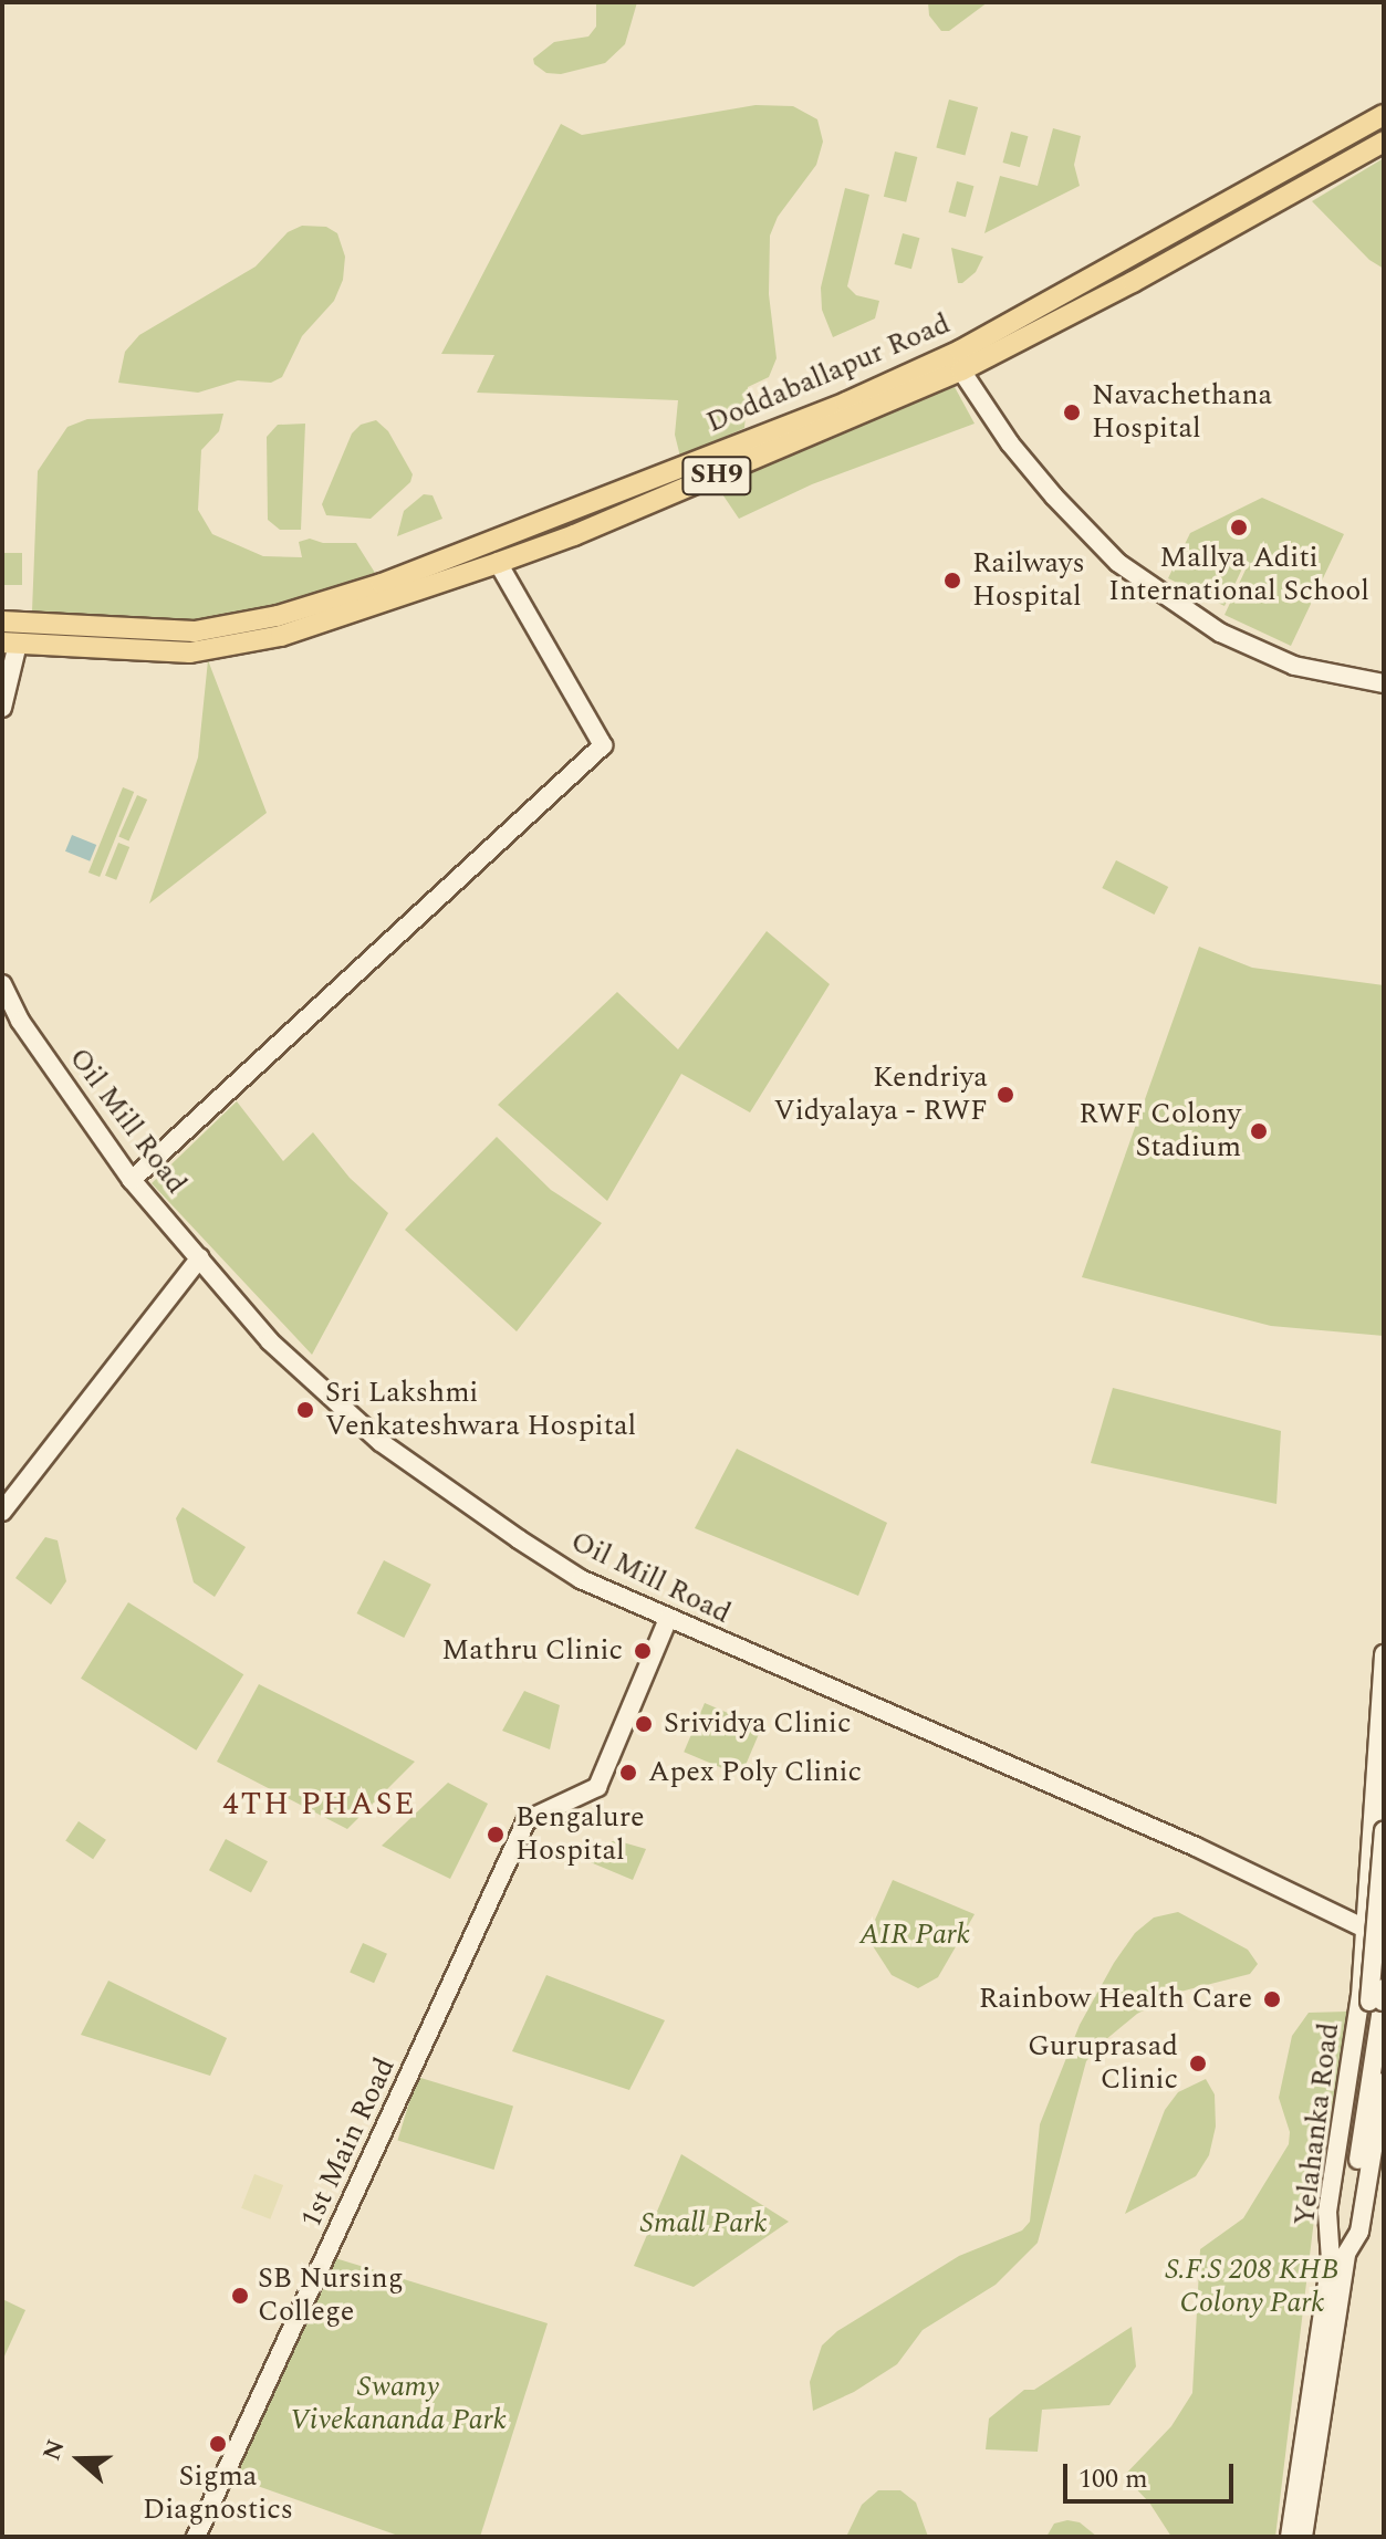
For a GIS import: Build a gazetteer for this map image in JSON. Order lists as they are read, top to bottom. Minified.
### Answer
{"streets":{"main road":["Doddaballapur Road","SH9","Oil Mill Road","Yelahanka Road","1st Main Road"]},"crossings":[["Oil Mill Road","Yelahanka Road"],["Oil Mill Road","1st Main Road"]],"districts":["4TH PHASE"],"parks":["AIR Park","Small Park","S.F.S 208 KHB Colony Park","Swamy Vivekananda Park"],"places":["Navachethana Hospital","Mallya Aditi International School","Railways Hospital","Kendriya Vidyalaya - RWF","RWF Colony Stadium","Sri Lakshmi Venkateshwara Hospital","Mathru Clinic","Srividya Clinic","Apex Poly Clinic","Bengalure Hospital","Rainbow Health Care","Guruprasad Clinic","SB Nursing College","Sigma Diagnostics"],"scale_bar":"100 m","north":"left"}
